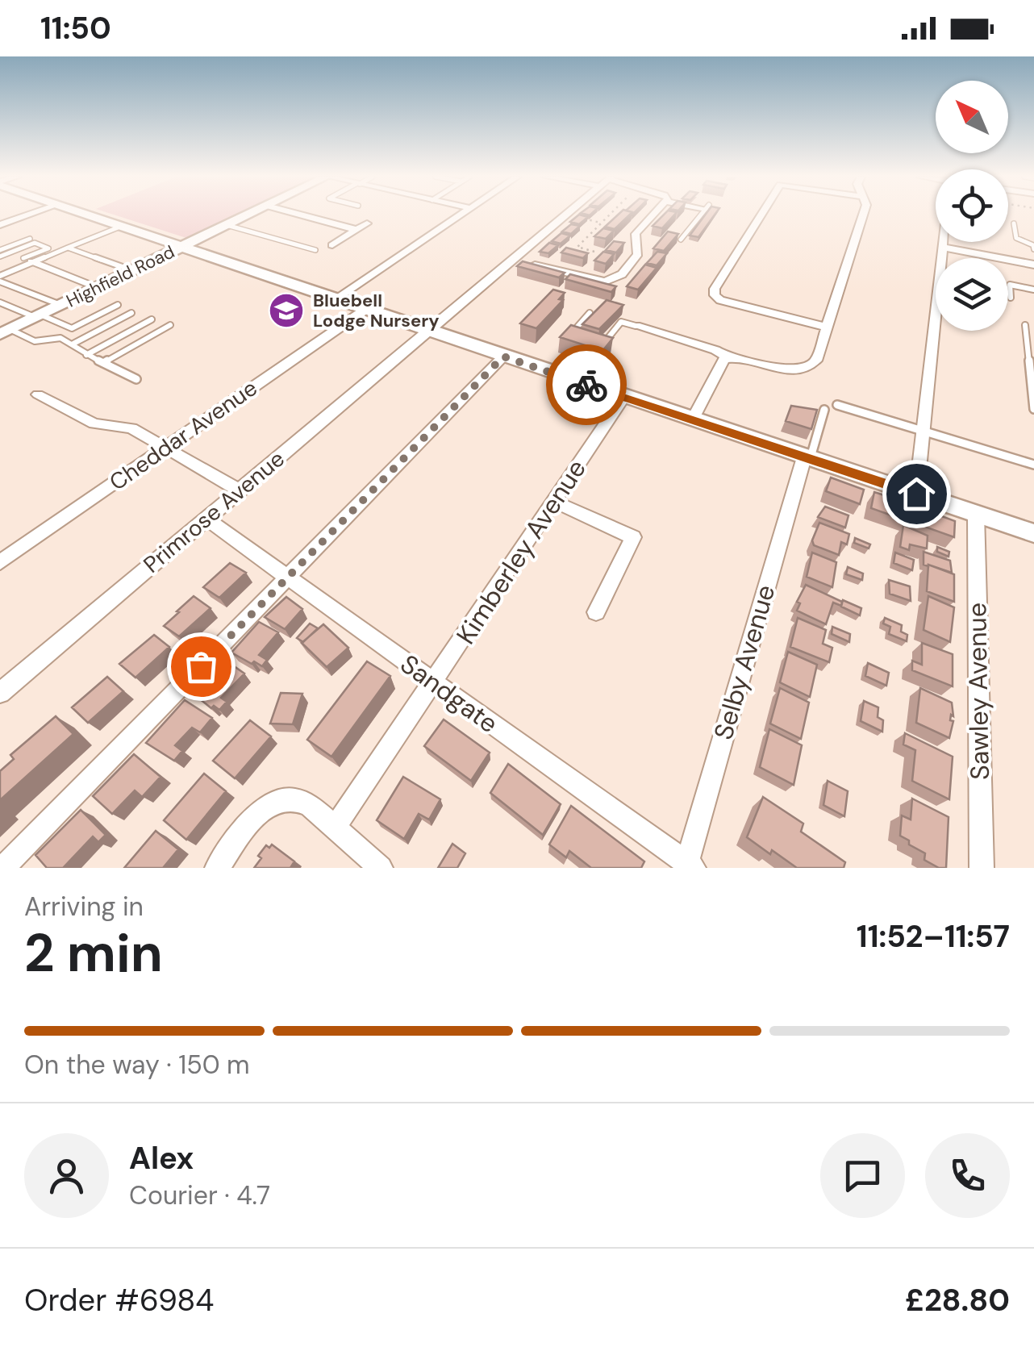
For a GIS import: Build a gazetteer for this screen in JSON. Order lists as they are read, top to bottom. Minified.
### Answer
{"streets":{"street":["Highfield Road","Cheddar Avenue","Primrose Avenue","Kimberley Avenue","Selby Avenue","Sawley Avenue","Sandgate"]},"crossings":[["Primrose Avenue","Sandgate"],["Kimberley Avenue","Sandgate"],["Selby Avenue","Sandgate"]],"places":{"school or university":["Bluebell Lodge Nursery"]},"north":"top left","page":{"status":"11:50","heading":["2 min","Arriving in","11:52–11:57"],"panel":["Alex","Courier · 4.7","Order #6984","£28.80"],"bar":"On the way · 150 m"}}
